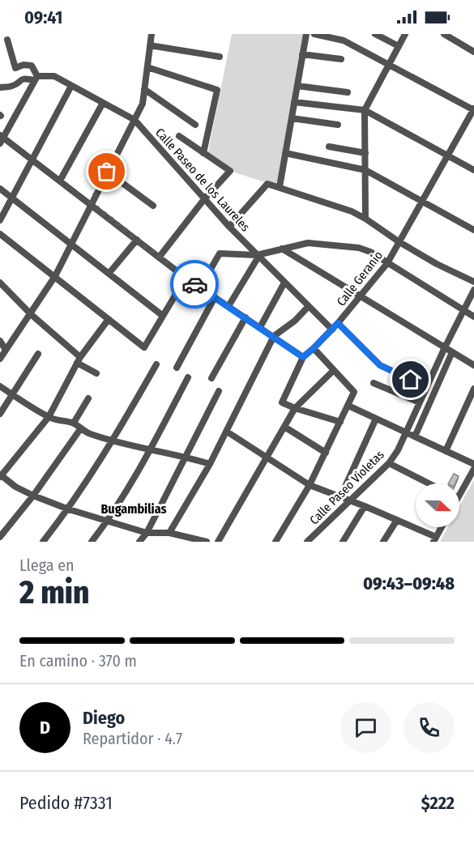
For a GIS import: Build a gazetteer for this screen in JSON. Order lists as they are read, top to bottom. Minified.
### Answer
{"streets":{"street":["Calle Paseo de los Laureles","Calle Geranio","Calle Paseo Violetas"]},"crossings":[["Calle Paseo de los Laureles","Calle Geranio"]],"districts":["Bugambilias"],"north":"right","page":{"status":"09:41","heading":["2 min","Llega en","09:43–09:48"],"panel":["Diego","Repartidor · 4.7","Pedido #7331","$222"],"bar":"En camino · 370 m","round":"D"}}
